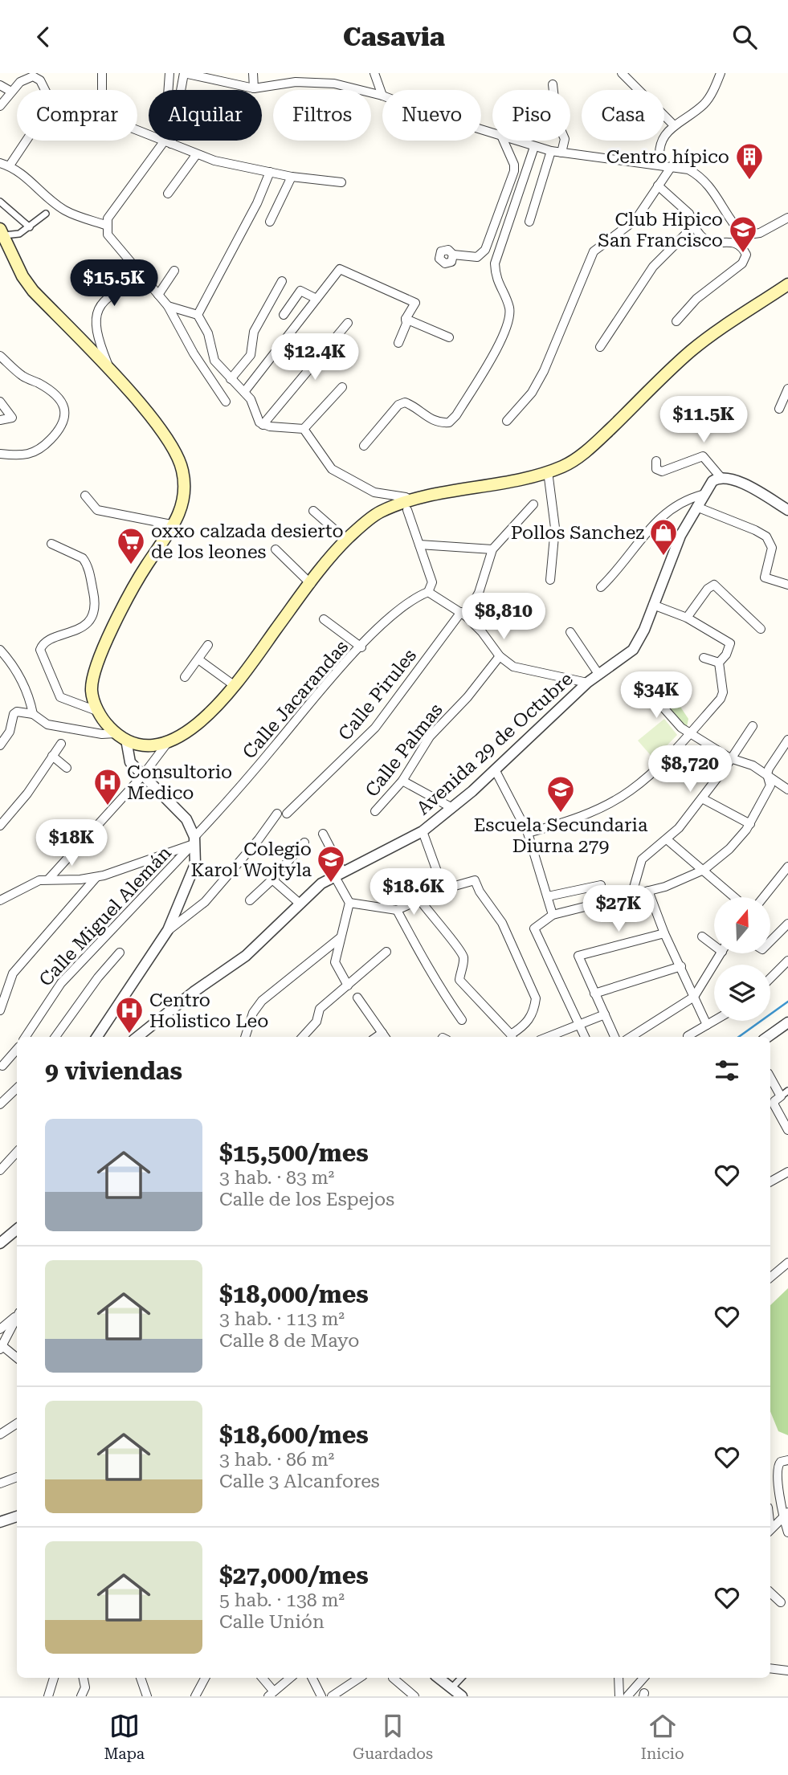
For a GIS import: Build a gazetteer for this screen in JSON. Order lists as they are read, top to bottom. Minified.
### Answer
{"streets":{"street":["Calle Pirules","Calle Jacarandas","Avenida 29 de Octubre","Calle Palmas","Calle Miguel Alemán"]},"crossings":[["Calle Jacarandas","Calle Miguel Alemán"]],"places":{"building":["Centro hípico"],"school or university":["Club Hipico San Francisco","Escuela Secundaria Diurna 279","Colegio Karol Wojtyla"],"shop":["Pollos Sanchez"],"supermarket":["oxxo calzada desierto de los leones"],"hospital":["Consultorio Medico","Centro Holistico Leo"]},"north":"top","page":{"header":"Casavia","chip":["Comprar","Alquilar","Filtros","Nuevo","Piso","Casa"],"price":["$15.5K","$12.4K","$11.5K","$8,810","$34K","$8,720","$18K","$18.6K","$27K"],"heading":"9 viviendas","list":[{"name":"$15,500/mes","note":"3 hab. · 83 m² · Calle de los Espejos"},{"name":"$18,000/mes","note":"3 hab. · 113 m² · Calle 8 de Mayo"},{"name":"$18,600/mes","note":"3 hab. · 86 m² · Calle 3 Alcanfores"},{"name":"$27,000/mes","note":"5 hab. · 138 m² · Calle Unión"}],"tabs":["Mapa","Guardados","Inicio"]}}
